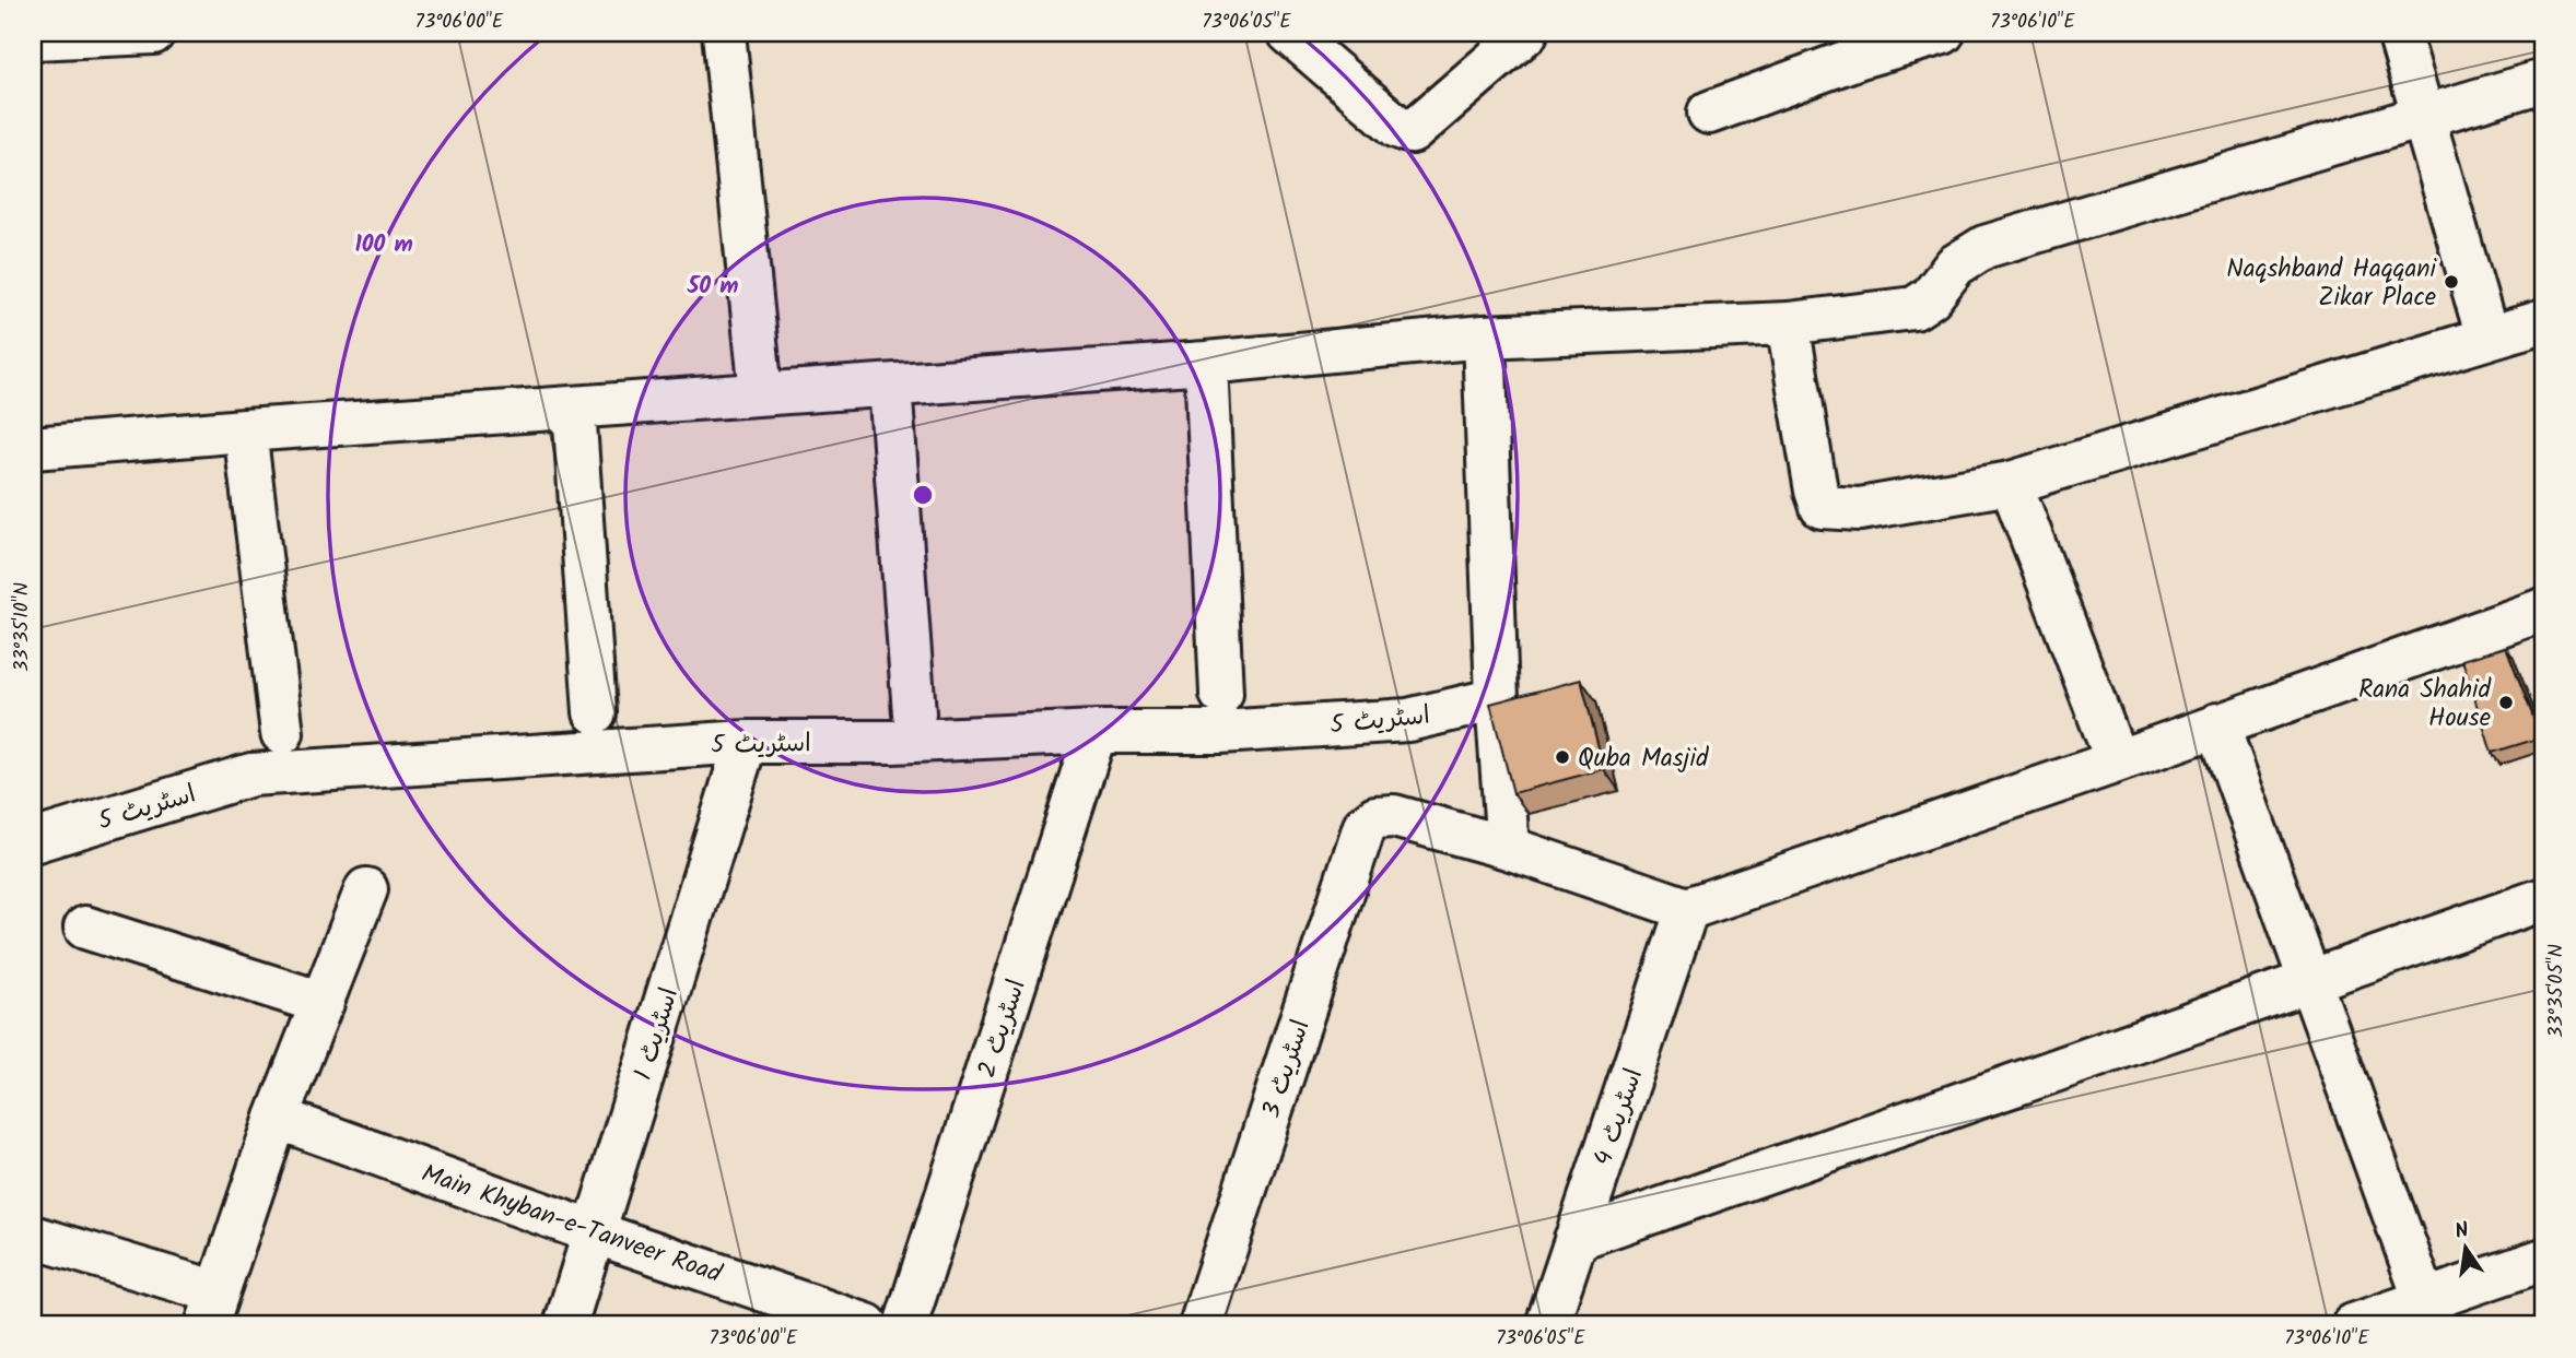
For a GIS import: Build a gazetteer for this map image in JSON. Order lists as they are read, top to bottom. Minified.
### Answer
{"streets":{"street":["اسٹریٹ 5","اسٹریٹ 2","اسٹریٹ 1","اسٹریٹ 3","اسٹریٹ 4","Main Khyban-e-Tanveer Road"]},"crossings":[["اسٹریٹ 5","اسٹریٹ 2"],["اسٹریٹ 5","اسٹریٹ 1"],["اسٹریٹ 1","Main Khyban-e-Tanveer Road"]],"places":["Naqshband Haqqani Zikar Place","Rana Shahid House","Quba Masjid"],"north":"top","coordinates":["73°06'00\"E","73°06'05\"E","73°06'10\"E","33°35'10\"N","33°35'05\"N"],"rings":["100 m","50 m"]}
